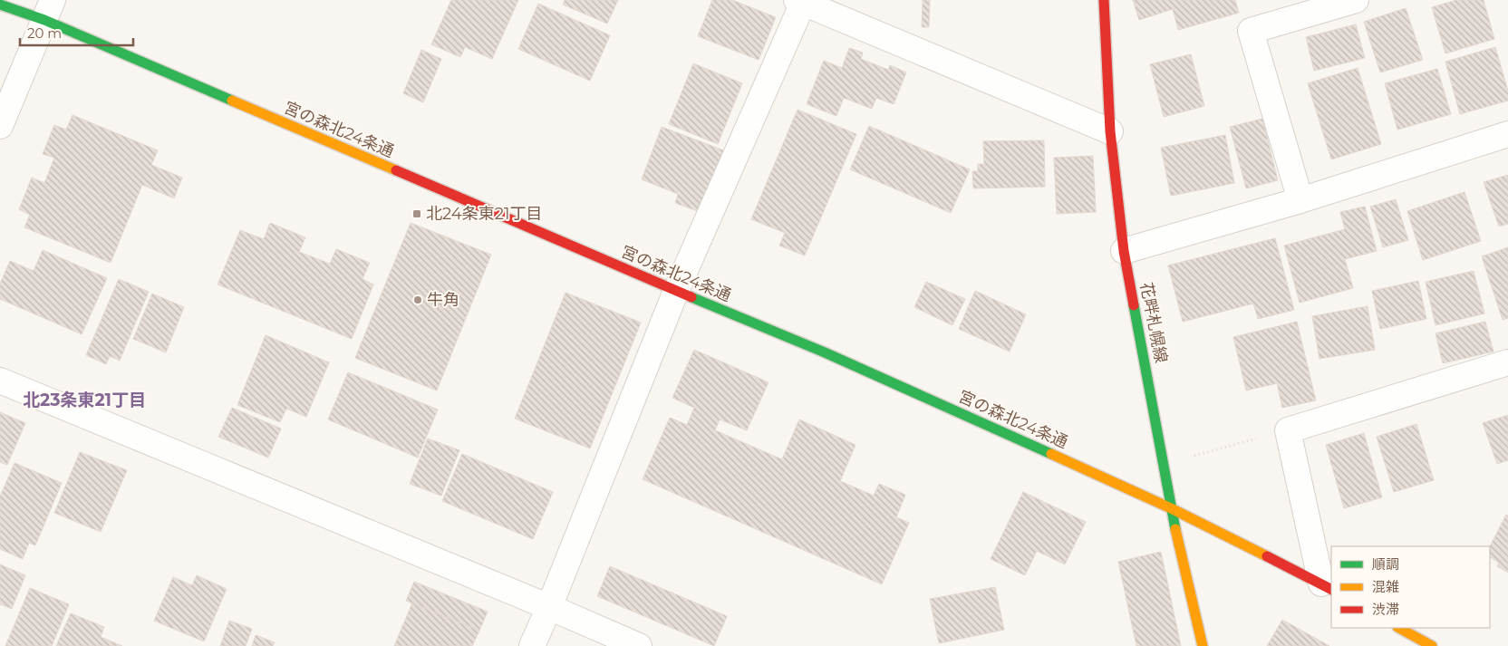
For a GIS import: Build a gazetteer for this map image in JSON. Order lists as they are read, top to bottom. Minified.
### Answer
{"streets":{"street":["宮の森北24条通","花畔札幌線"]},"crossings":[["宮の森北24条通","花畔札幌線"]],"districts":["北23条東21丁目"],"places":{"transit":["北24条東21丁目"],"other":["牛角"]},"legend":["順調","混雑","渋滞"],"scale_bar":"20 m"}
